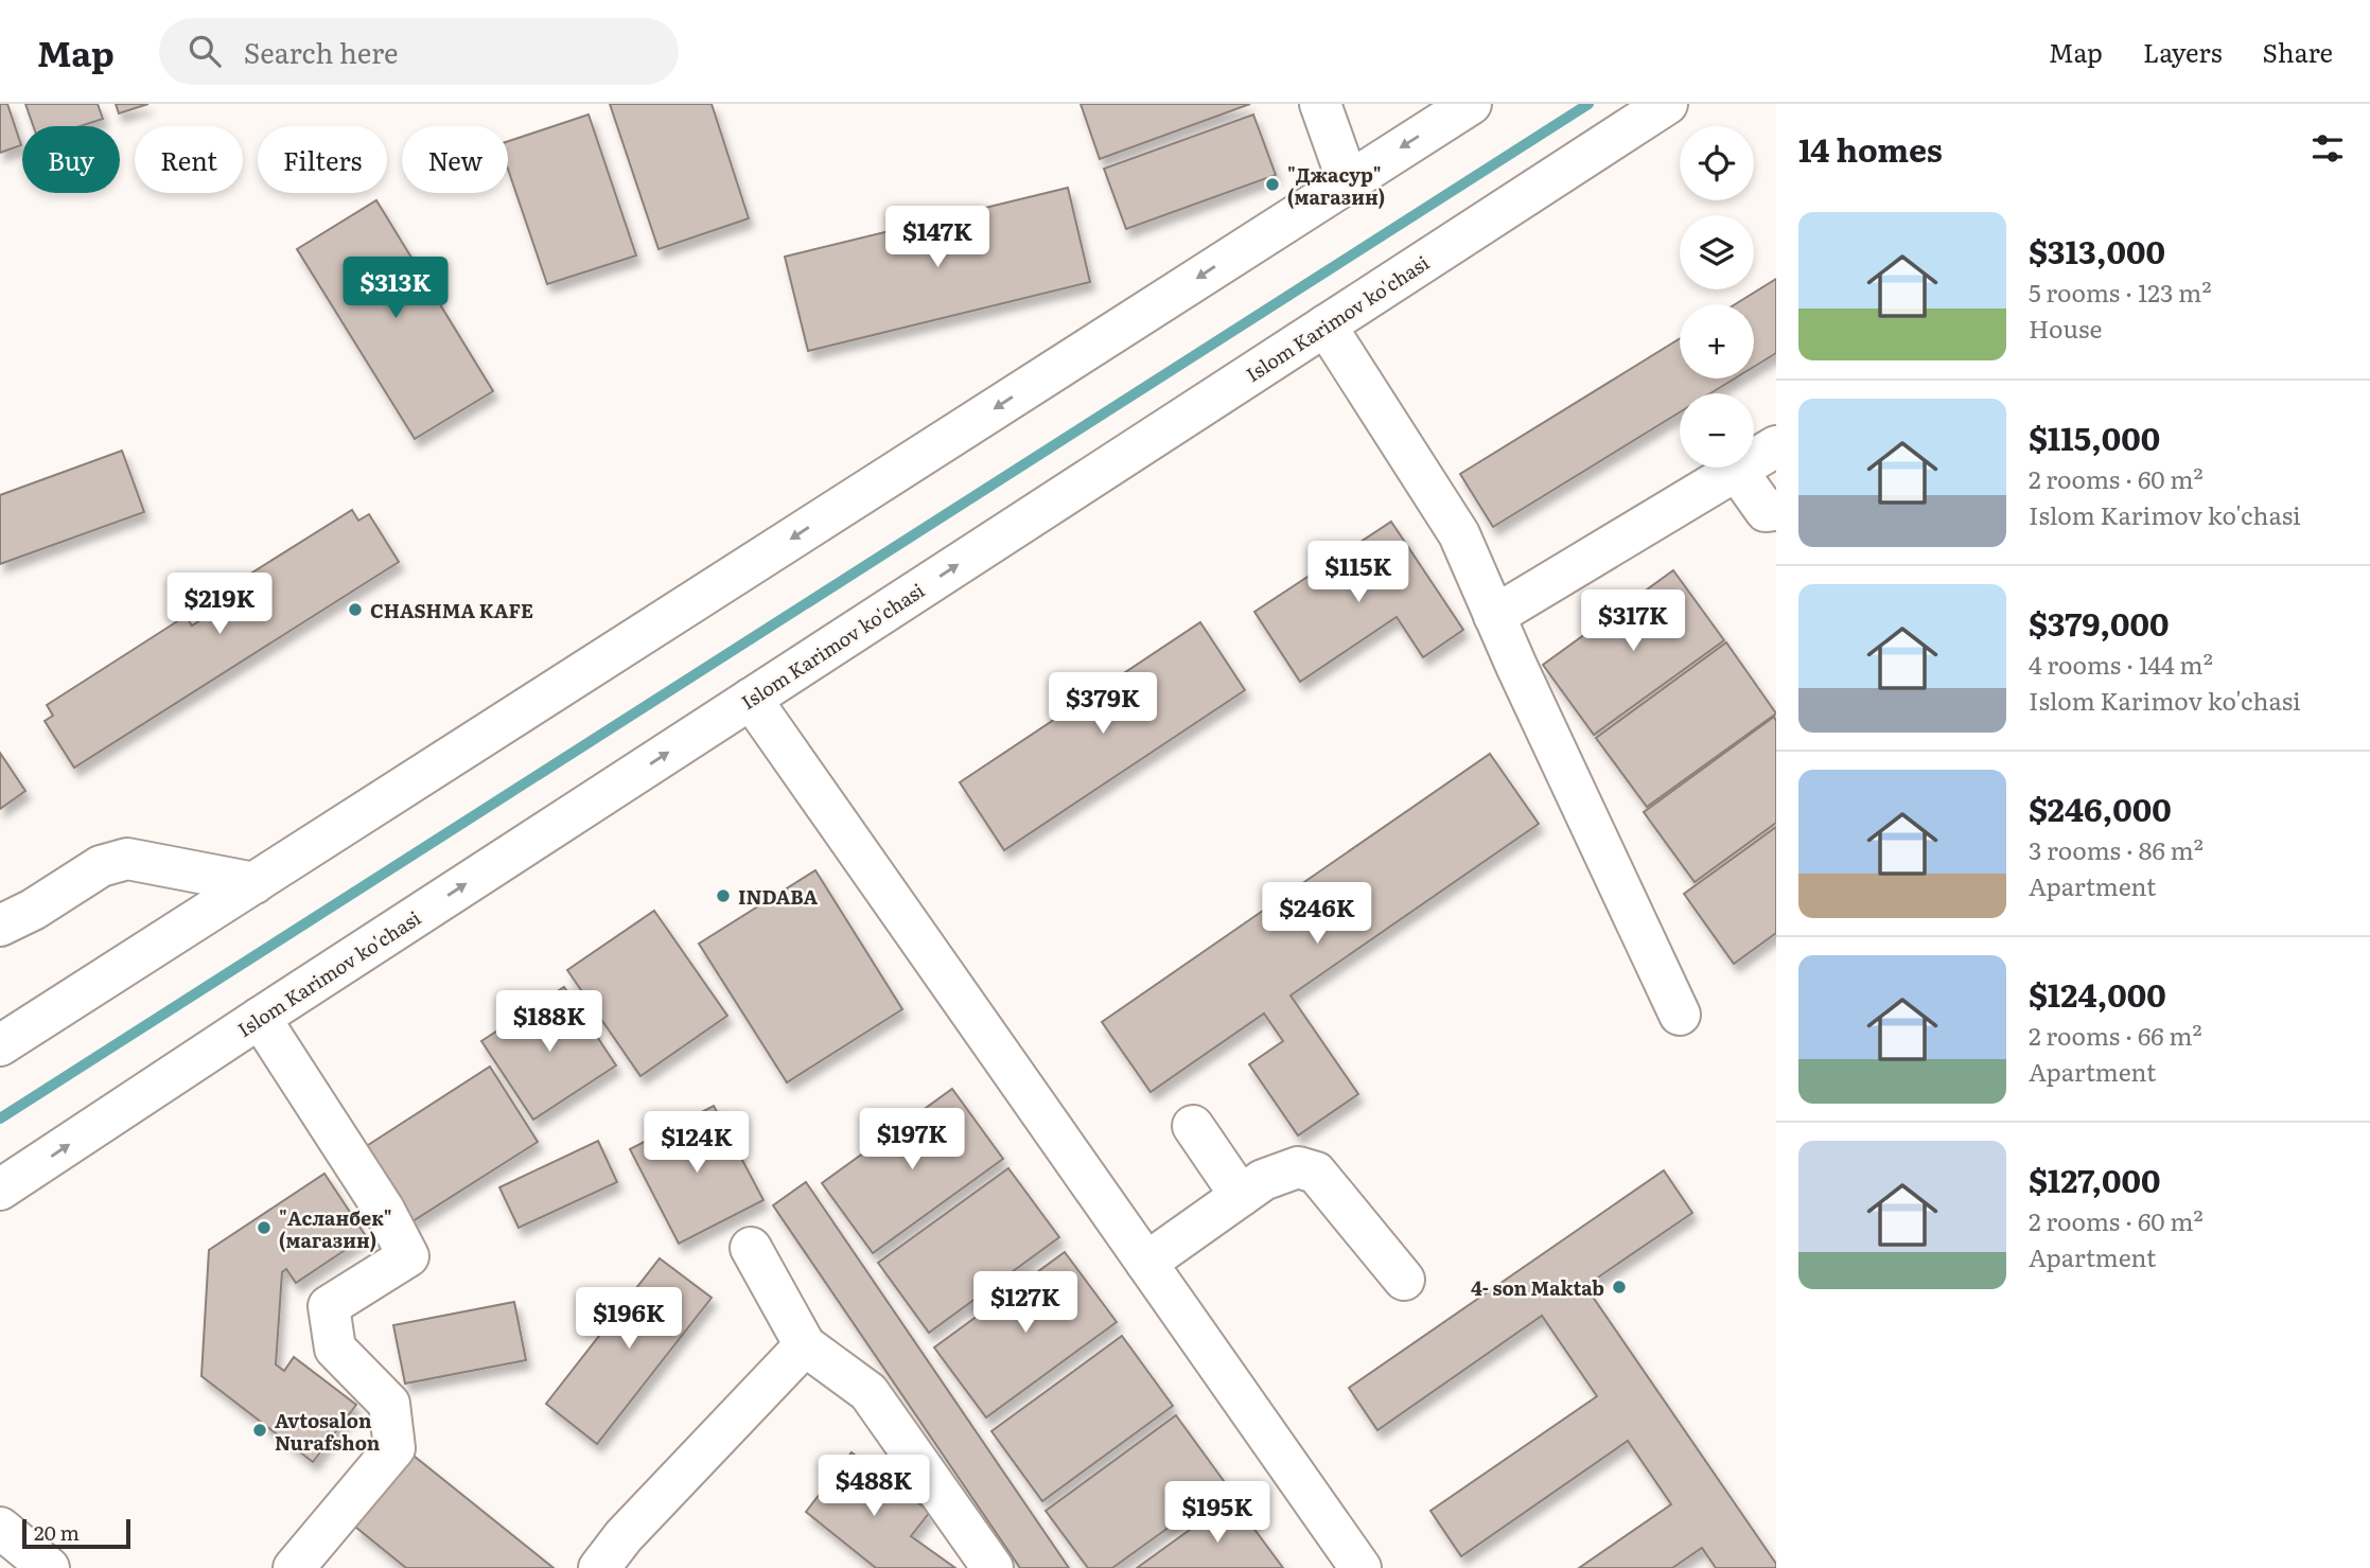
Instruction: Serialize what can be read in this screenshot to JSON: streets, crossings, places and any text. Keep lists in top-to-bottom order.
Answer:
{
  "streets": {
    "main road": ["Islom Karimov ko'chasi"]
  },
  "places": [
    "\"Джасур\" (магазин)",
    "CHASHMA KAFE",
    "INDABA",
    "\"Асланбек\" (магазин)",
    "4- son Maktab",
    "Avtosalon Nurafshon"
  ],
  "scale_bar": "20 m",
  "page": {
    "header": "Map",
    "search": "Search here",
    "nav": ["Map", "Layers", "Share"],
    "heading": "14 homes",
    "map_buttons": ["+", "−"],
    "chip": [
      "Buy",
      "Rent",
      "Filters",
      "New"
    ],
    "list": [
      {
        "name": "$313,000",
        "note": "5 rooms · 123 m² · House"
      },
      {
        "name": "$115,000",
        "note": "2 rooms · 60 m² · Islom Karimov ko'chasi"
      },
      {
        "name": "$379,000",
        "note": "4 rooms · 144 m² · Islom Karimov ko'chasi"
      },
      {
        "name": "$246,000",
        "note": "3 rooms · 86 m² · Apartment"
      },
      {
        "name": "$124,000",
        "note": "2 rooms · 66 m² · Apartment"
      },
      {
        "name": "$127,000",
        "note": "2 rooms · 60 m² · Apartment"
      }
    ],
    "price": [
      "$147K",
      "$313K",
      "$115K",
      "$219K",
      "$317K",
      "$379K",
      "$246K",
      "$188K",
      "$197K",
      "$124K",
      "$127K",
      "$196K",
      "$488K",
      "$195K"
    ],
    "scale": "20 m"
  }
}
